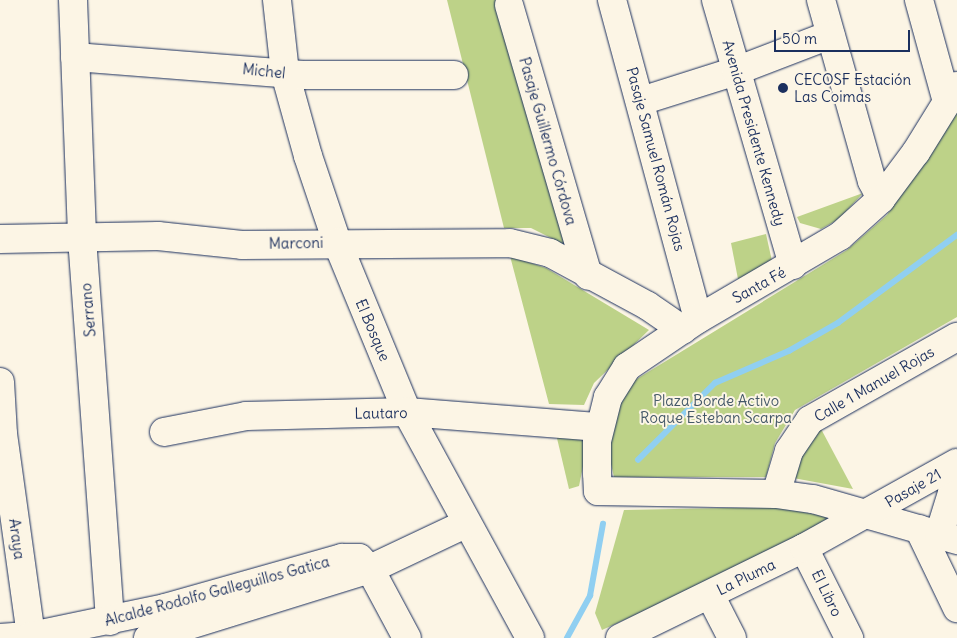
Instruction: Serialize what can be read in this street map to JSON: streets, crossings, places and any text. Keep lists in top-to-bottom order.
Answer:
{
  "streets": {
    "street": [
      "Michel",
      "Avenida Presidente Kennedy",
      "Pasaje Guillermo Córdova",
      "Pasaje Samuel Román Rojas",
      "Marconi",
      "Santa Fé",
      "Serrano",
      "El Bosque",
      "Calle 1 Manuel Rojas",
      "Lautaro",
      "Pasaje 21",
      "Araya",
      "La Pluma",
      "Alcalde Rodolfo Galleguillos Gatica",
      "El Libro"
    ]
  },
  "crossings": [
    ["Michel", "Serrano"],
    ["Michel", "El Bosque"],
    ["Avenida Presidente Kennedy", "Santa Fé"],
    ["Pasaje Guillermo Córdova", "Marconi"],
    ["Pasaje Samuel Román Rojas", "Marconi"],
    ["Pasaje Samuel Román Rojas", "Santa Fé"],
    ["Marconi", "Santa Fé"],
    ["Marconi", "Serrano"],
    ["Marconi", "El Bosque"],
    ["Santa Fé", "Calle 1 Manuel Rojas"],
    ["Santa Fé", "Lautaro"],
    ["Serrano", "Alcalde Rodolfo Galleguillos Gatica"],
    ["El Bosque", "Lautaro"],
    ["El Bosque", "Alcalde Rodolfo Galleguillos Gatica"],
    ["Pasaje 21", "La Pluma"],
    ["Araya", "Alcalde Rodolfo Galleguillos Gatica"],
    ["La Pluma", "El Libro"]
  ],
  "parks": ["Plaza Borde Activo Roque Esteban Scarpa"],
  "places": ["CECOSF Estación Las Coimas"],
  "scale_bar": "50 m"
}
